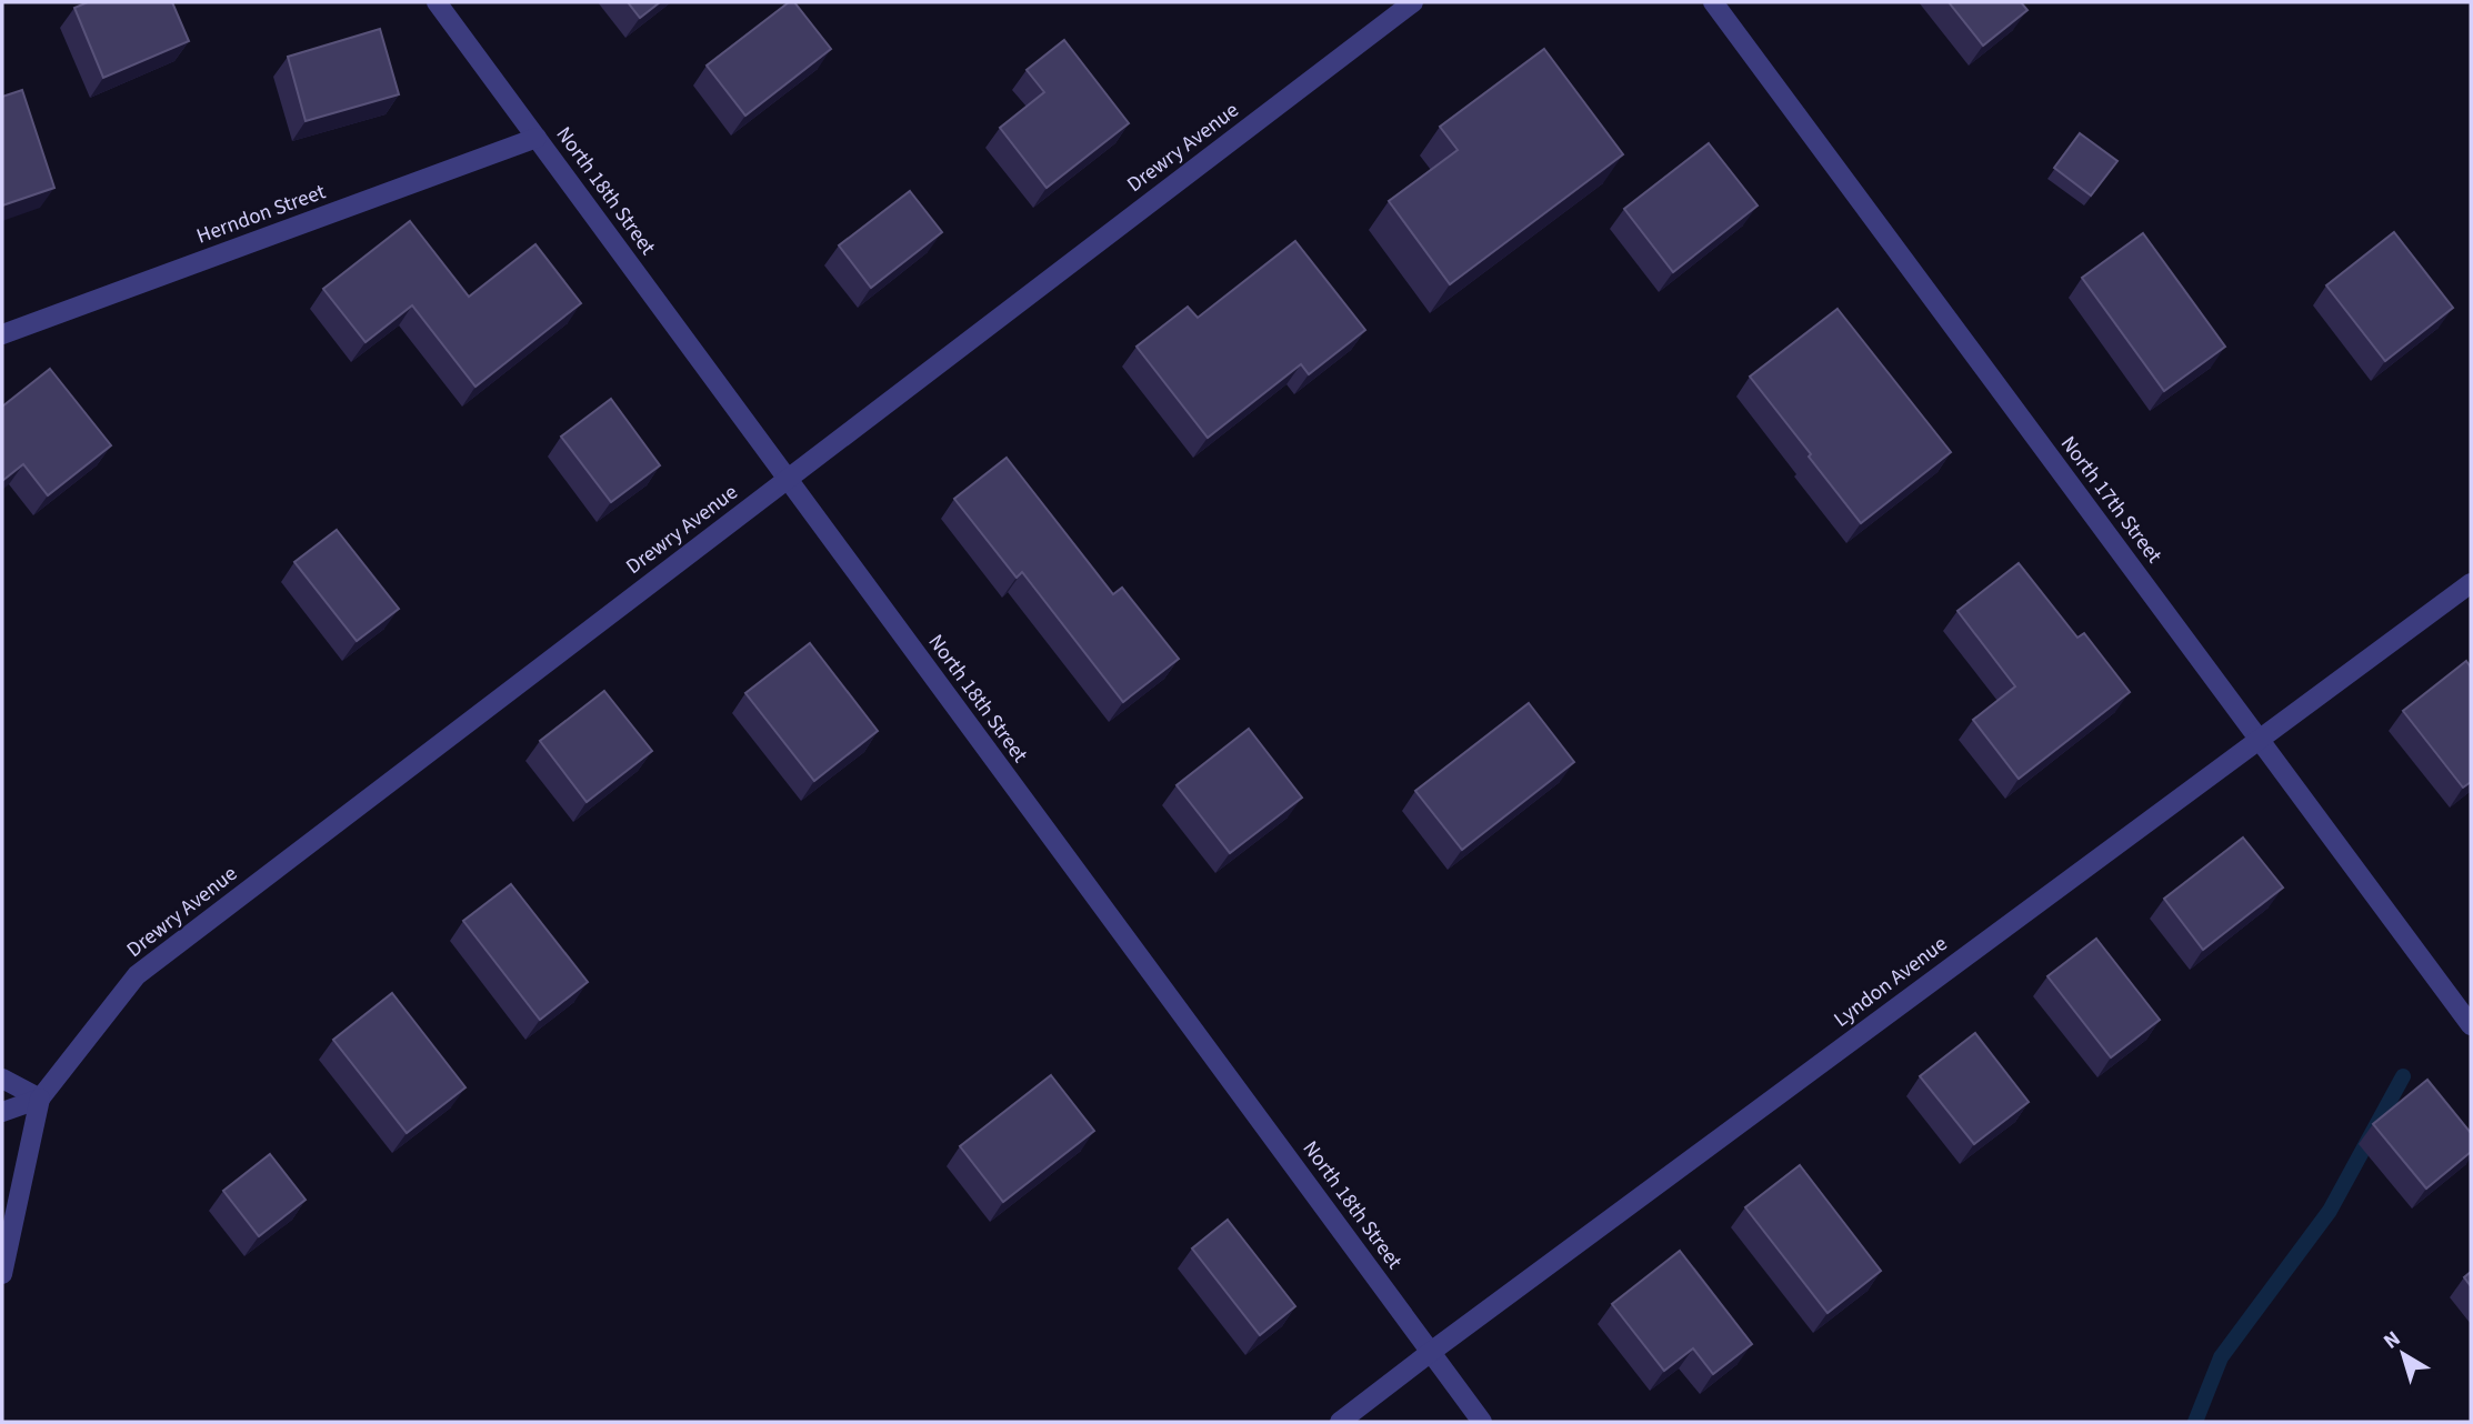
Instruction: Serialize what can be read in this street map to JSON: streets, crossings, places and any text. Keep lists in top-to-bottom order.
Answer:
{
  "streets": {
    "street": [
      "Drewry Avenue",
      "North 18th Street",
      "Herndon Street",
      "North 17th Street",
      "Lyndon Avenue"
    ]
  },
  "crossings": [
    ["Drewry Avenue", "North 18th Street"],
    ["North 18th Street", "Herndon Street"],
    ["North 18th Street", "Lyndon Avenue"],
    ["North 17th Street", "Lyndon Avenue"]
  ],
  "north": "top left"
}
